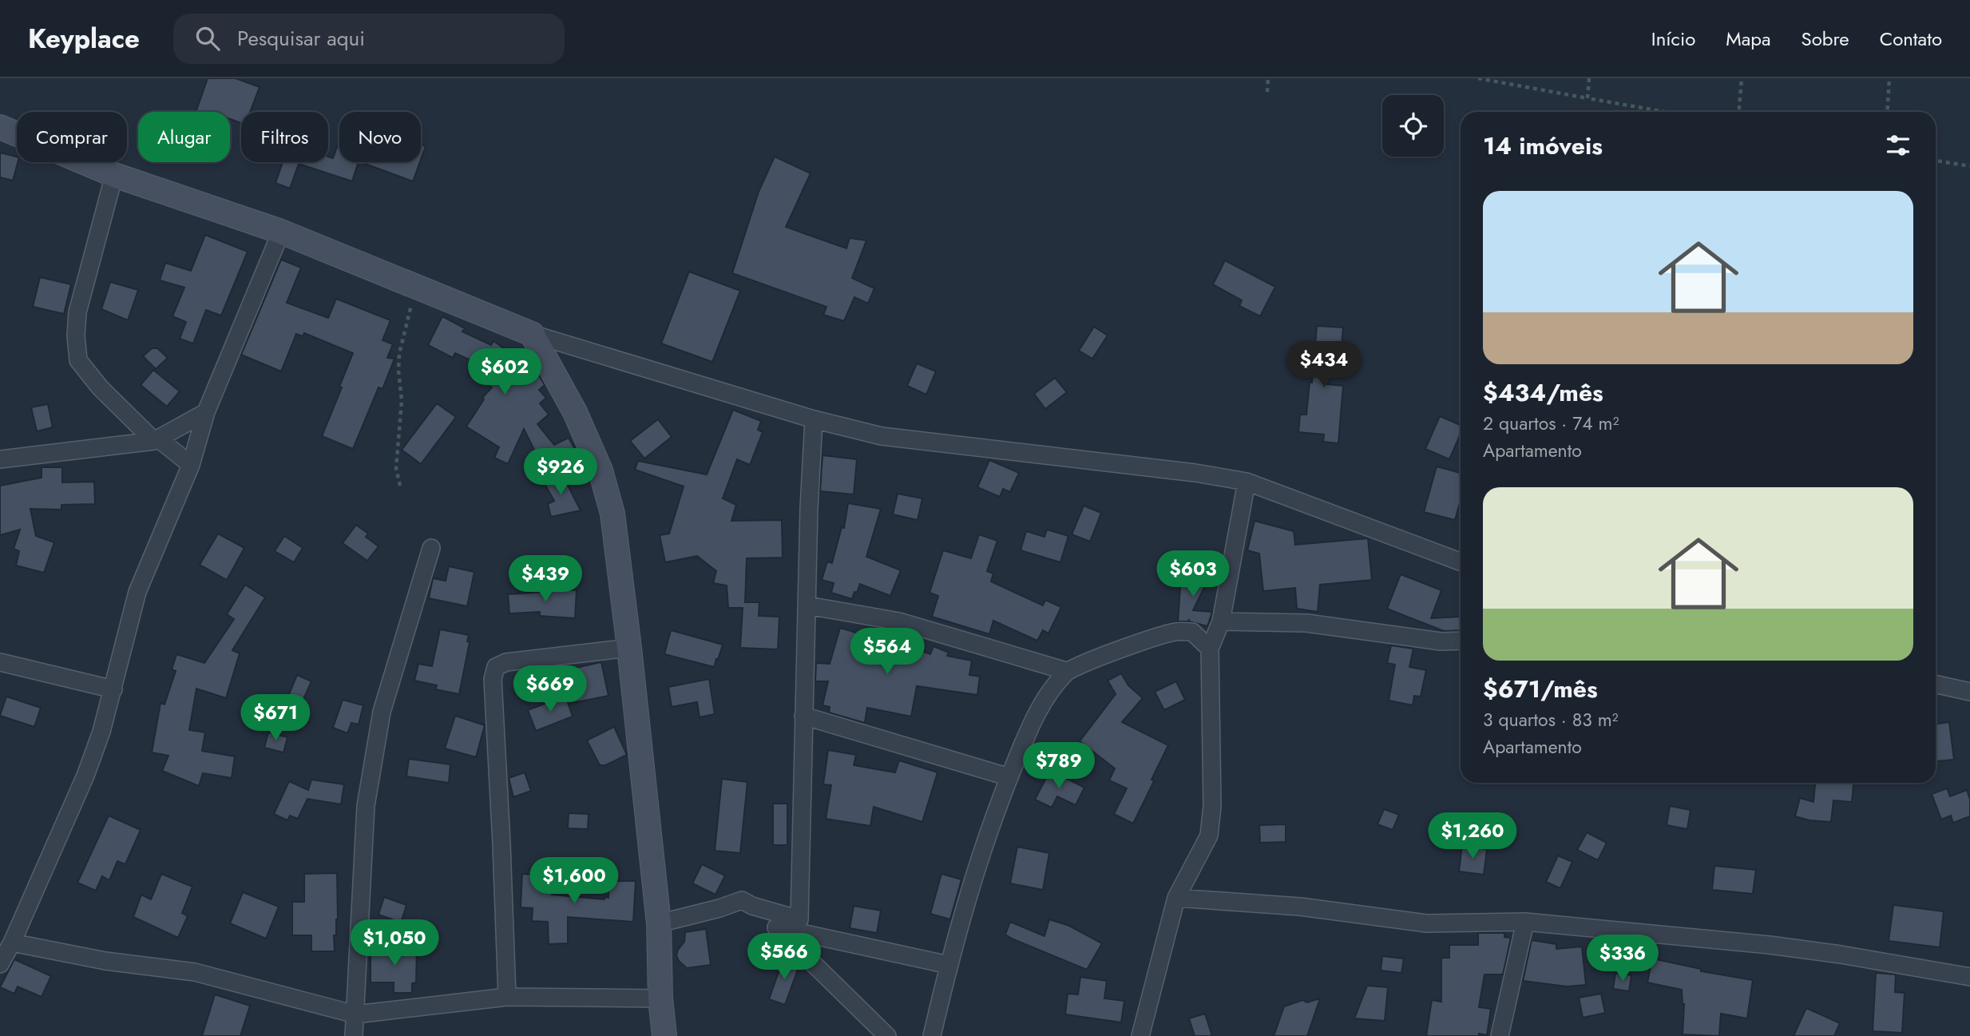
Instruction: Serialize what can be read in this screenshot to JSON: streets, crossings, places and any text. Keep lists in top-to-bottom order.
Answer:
{
  "page": {
    "header": "Keyplace",
    "search": "Pesquisar aqui",
    "nav": [
      "Início",
      "Mapa",
      "Sobre",
      "Contato"
    ],
    "chip": [
      "Comprar",
      "Alugar",
      "Filtros",
      "Novo"
    ],
    "heading": "14 imóveis",
    "list": [
      {
        "name": "$434/mês",
        "note": "2 quartos · 74 m² · Apartamento"
      },
      {
        "name": "$671/mês",
        "note": "3 quartos · 83 m² · Apartamento"
      }
    ],
    "price": [
      "$434",
      "$602",
      "$926",
      "$603",
      "$439",
      "$564",
      "$669",
      "$671",
      "$789",
      "$1,260",
      "$1,600",
      "$1,050",
      "$566",
      "$336"
    ]
  }
}
